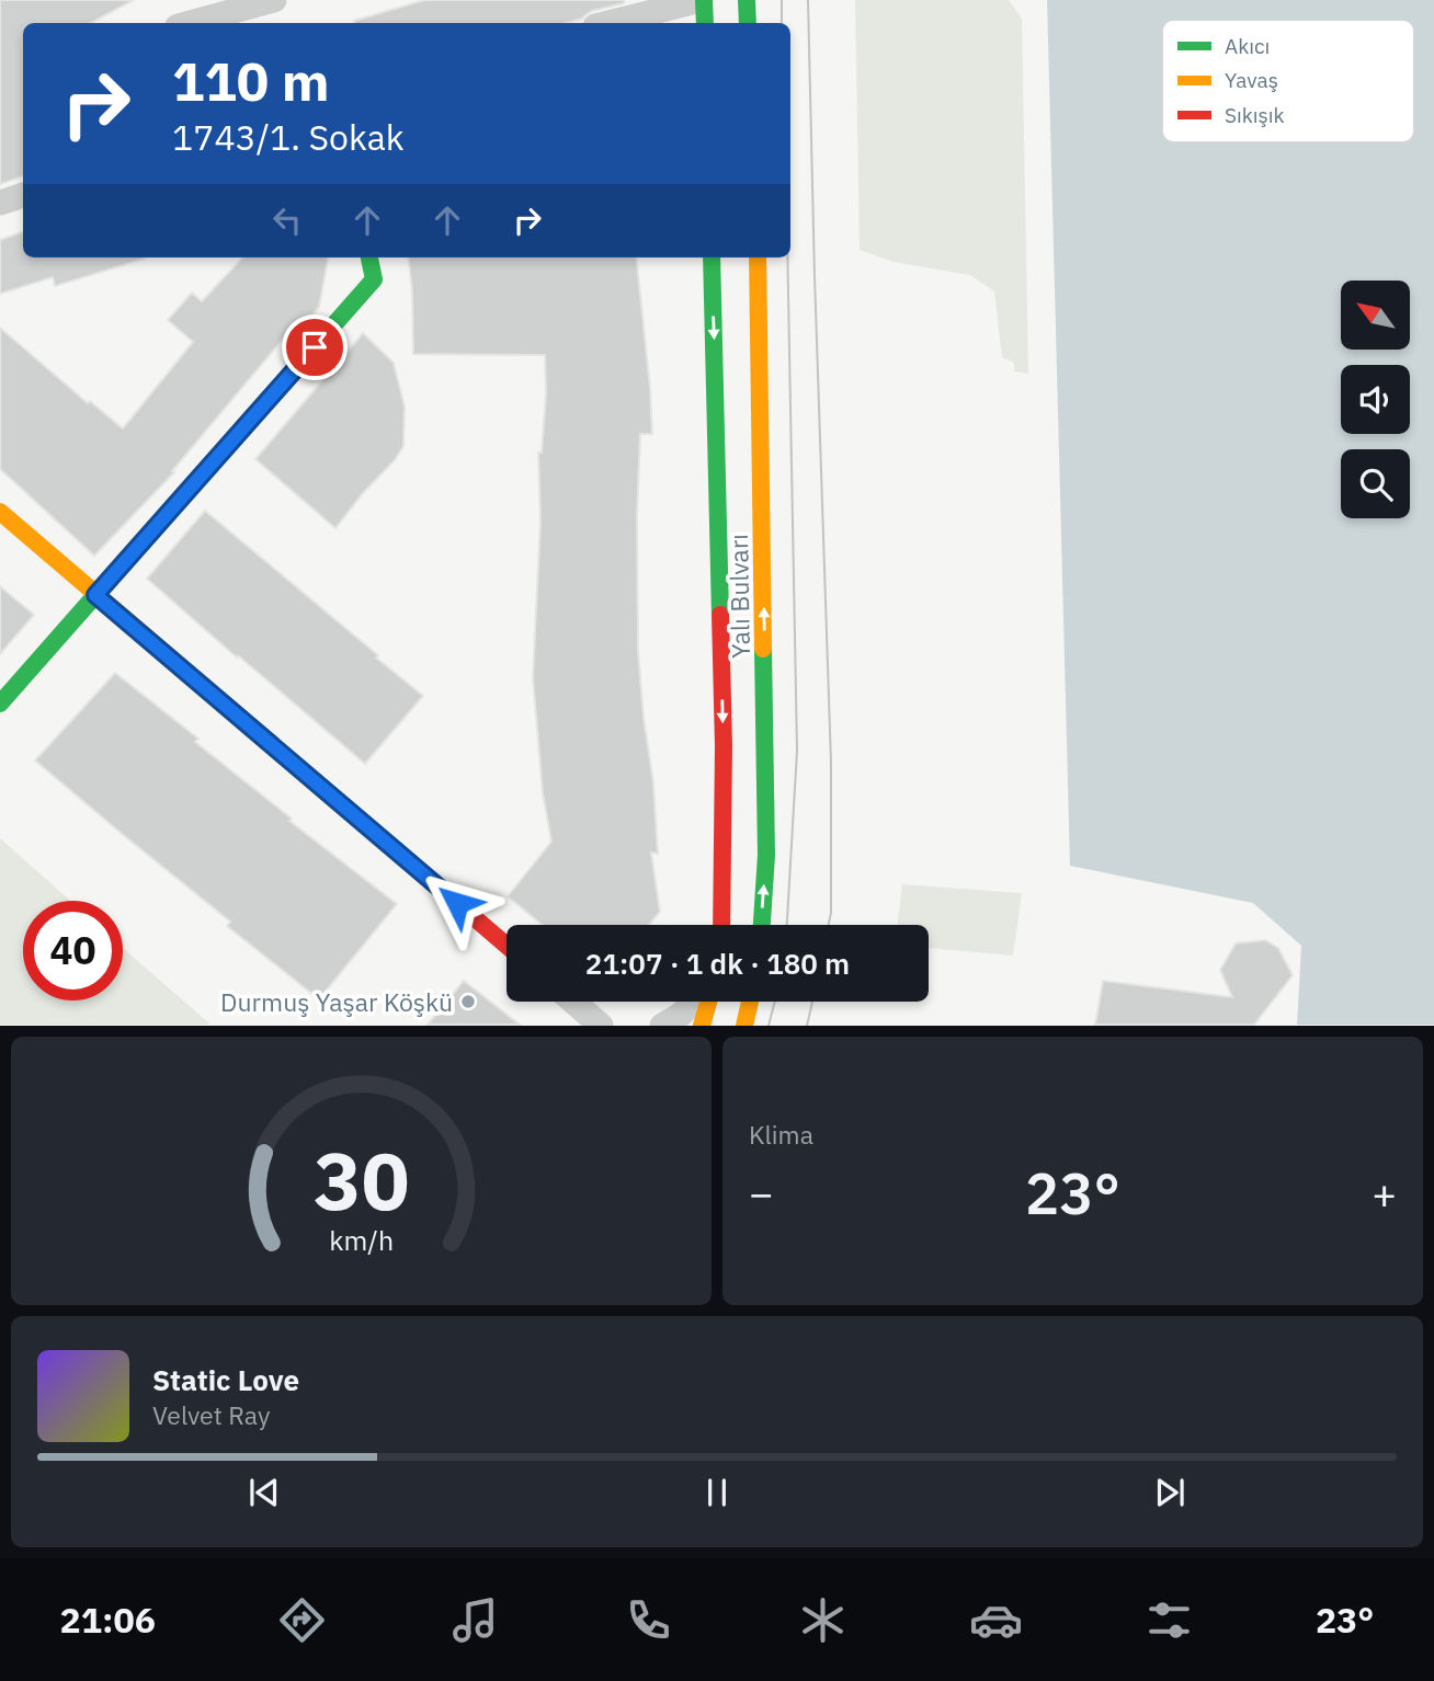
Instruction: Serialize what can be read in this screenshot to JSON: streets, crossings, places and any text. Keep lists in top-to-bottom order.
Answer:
{
  "streets": {
    "main road": ["Yalı Bulvarı"]
  },
  "places": ["Durmuş Yaşar Köşkü"],
  "legend": ["Akıcı", "Yavaş", "Sıkışık"],
  "north": "top left",
  "page": {
    "turn": ["110 m", "1743/1. Sokak"],
    "limit": "40",
    "trip": "21:07 · 1 dk · 180 m",
    "tile": "Klima",
    "heat": ["−", "23°", "+"],
    "song": ["Static Love", "Velvet Ray"],
    "tabs": ["21:06", "23°"],
    "gauge": ["30", "km/h"]
  }
}
